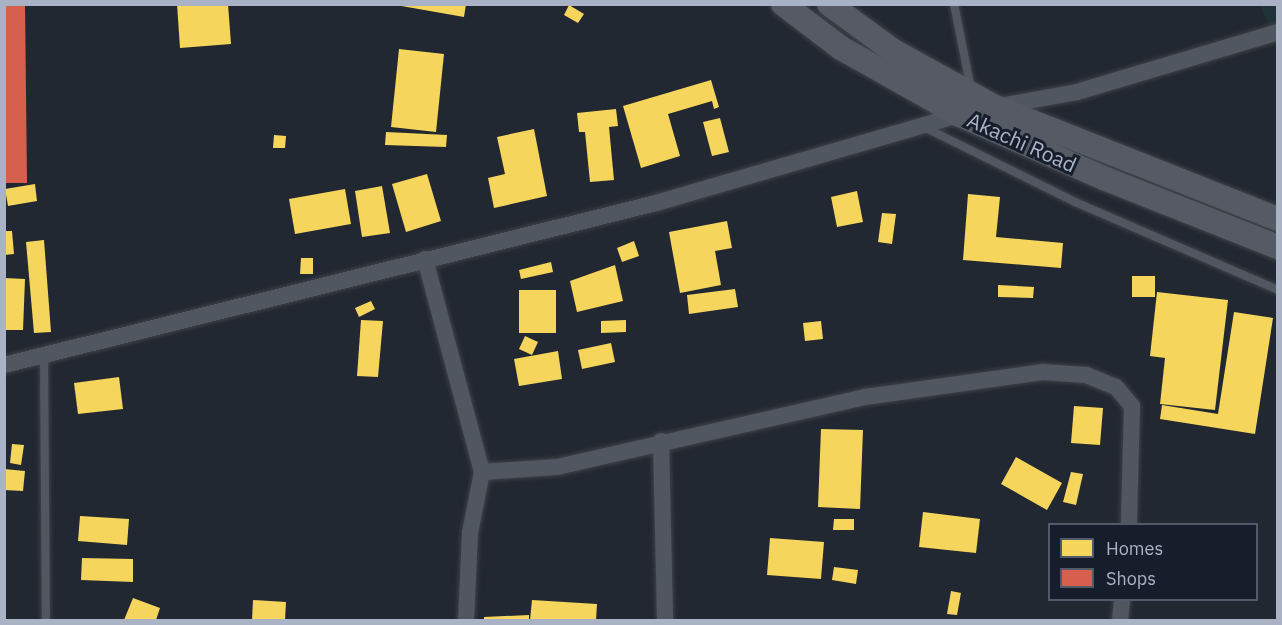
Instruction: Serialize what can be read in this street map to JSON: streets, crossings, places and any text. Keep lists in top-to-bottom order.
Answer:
{
  "streets": {
    "main road": ["Akachi Road"]
  },
  "legend": ["Homes", "Shops"]
}
